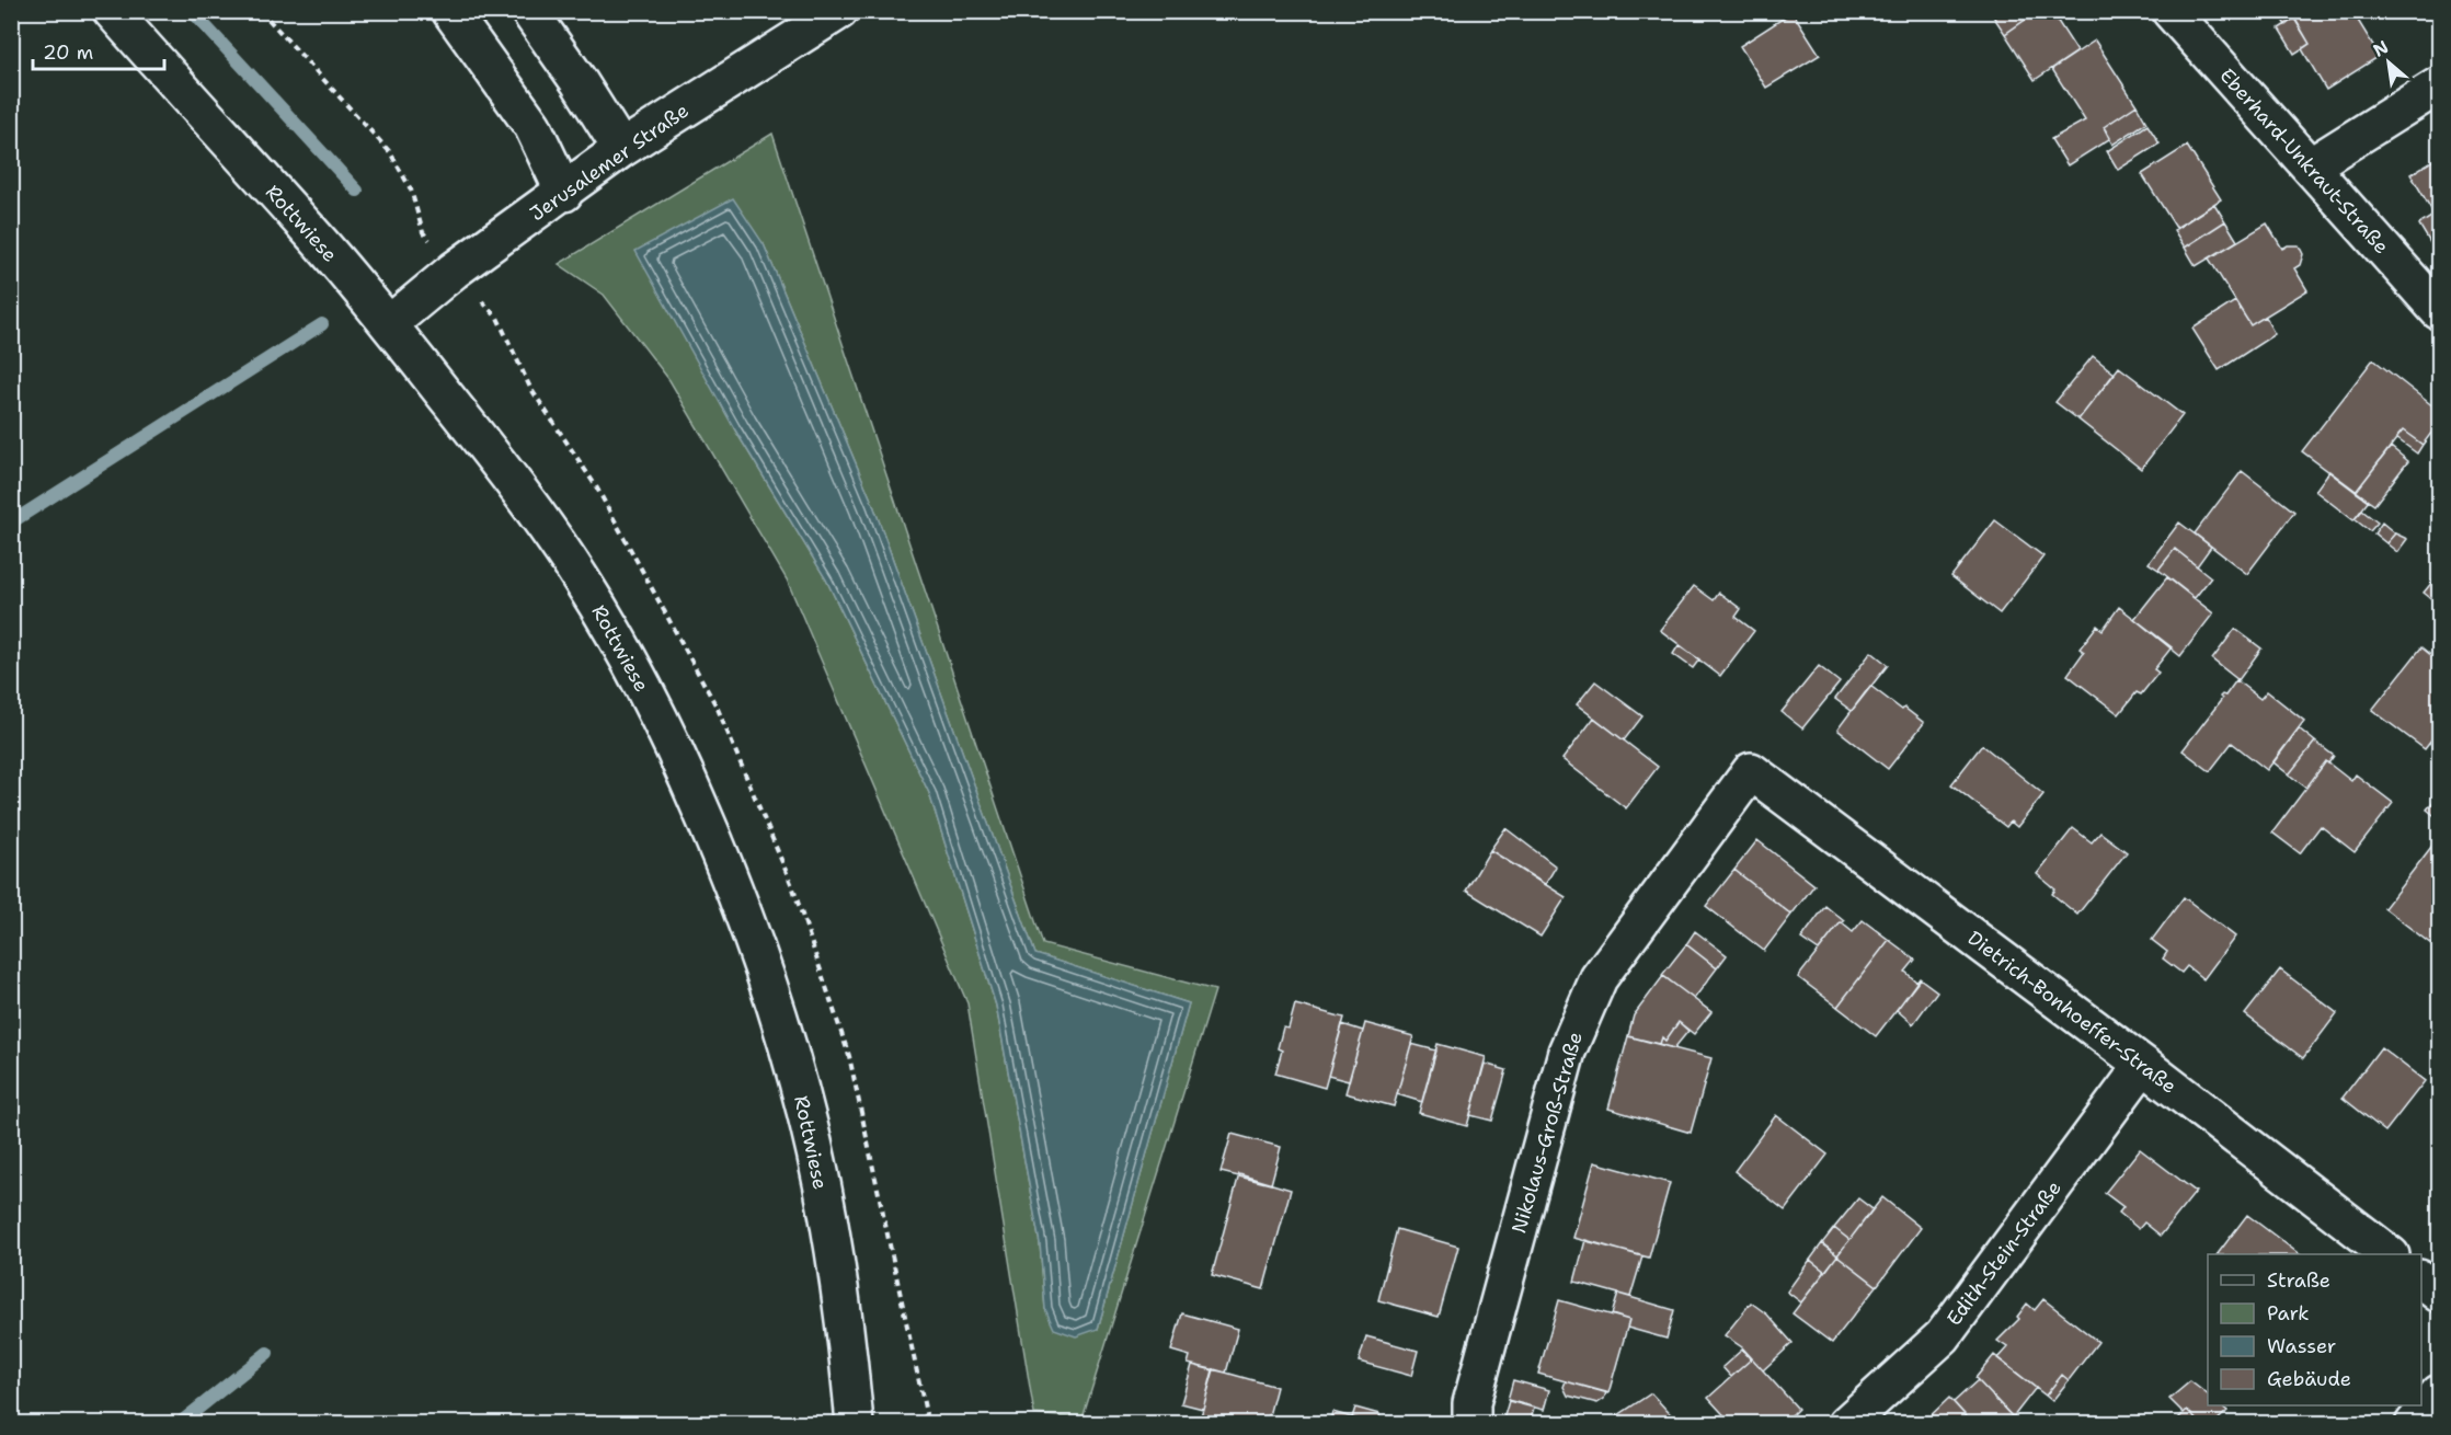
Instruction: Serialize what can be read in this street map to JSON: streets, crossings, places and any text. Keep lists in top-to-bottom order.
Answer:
{
  "streets": {
    "street": [
      "Eberhard-Unkraut-Straße",
      "Jerusalemer Straße",
      "Rottwiese",
      "Dietrich-Bonhoeffer-Straße",
      "Nikolaus-Groß-Straße",
      "Edith-Stein-Straße"
    ]
  },
  "crossings": [
    ["Jerusalemer Straße", "Rottwiese"],
    ["Dietrich-Bonhoeffer-Straße", "Nikolaus-Groß-Straße"],
    ["Dietrich-Bonhoeffer-Straße", "Edith-Stein-Straße"]
  ],
  "legend": [
    "Straße",
    "Park",
    "Wasser",
    "Gebäude"
  ],
  "scale_bar": "20 m",
  "north": "top left"
}
